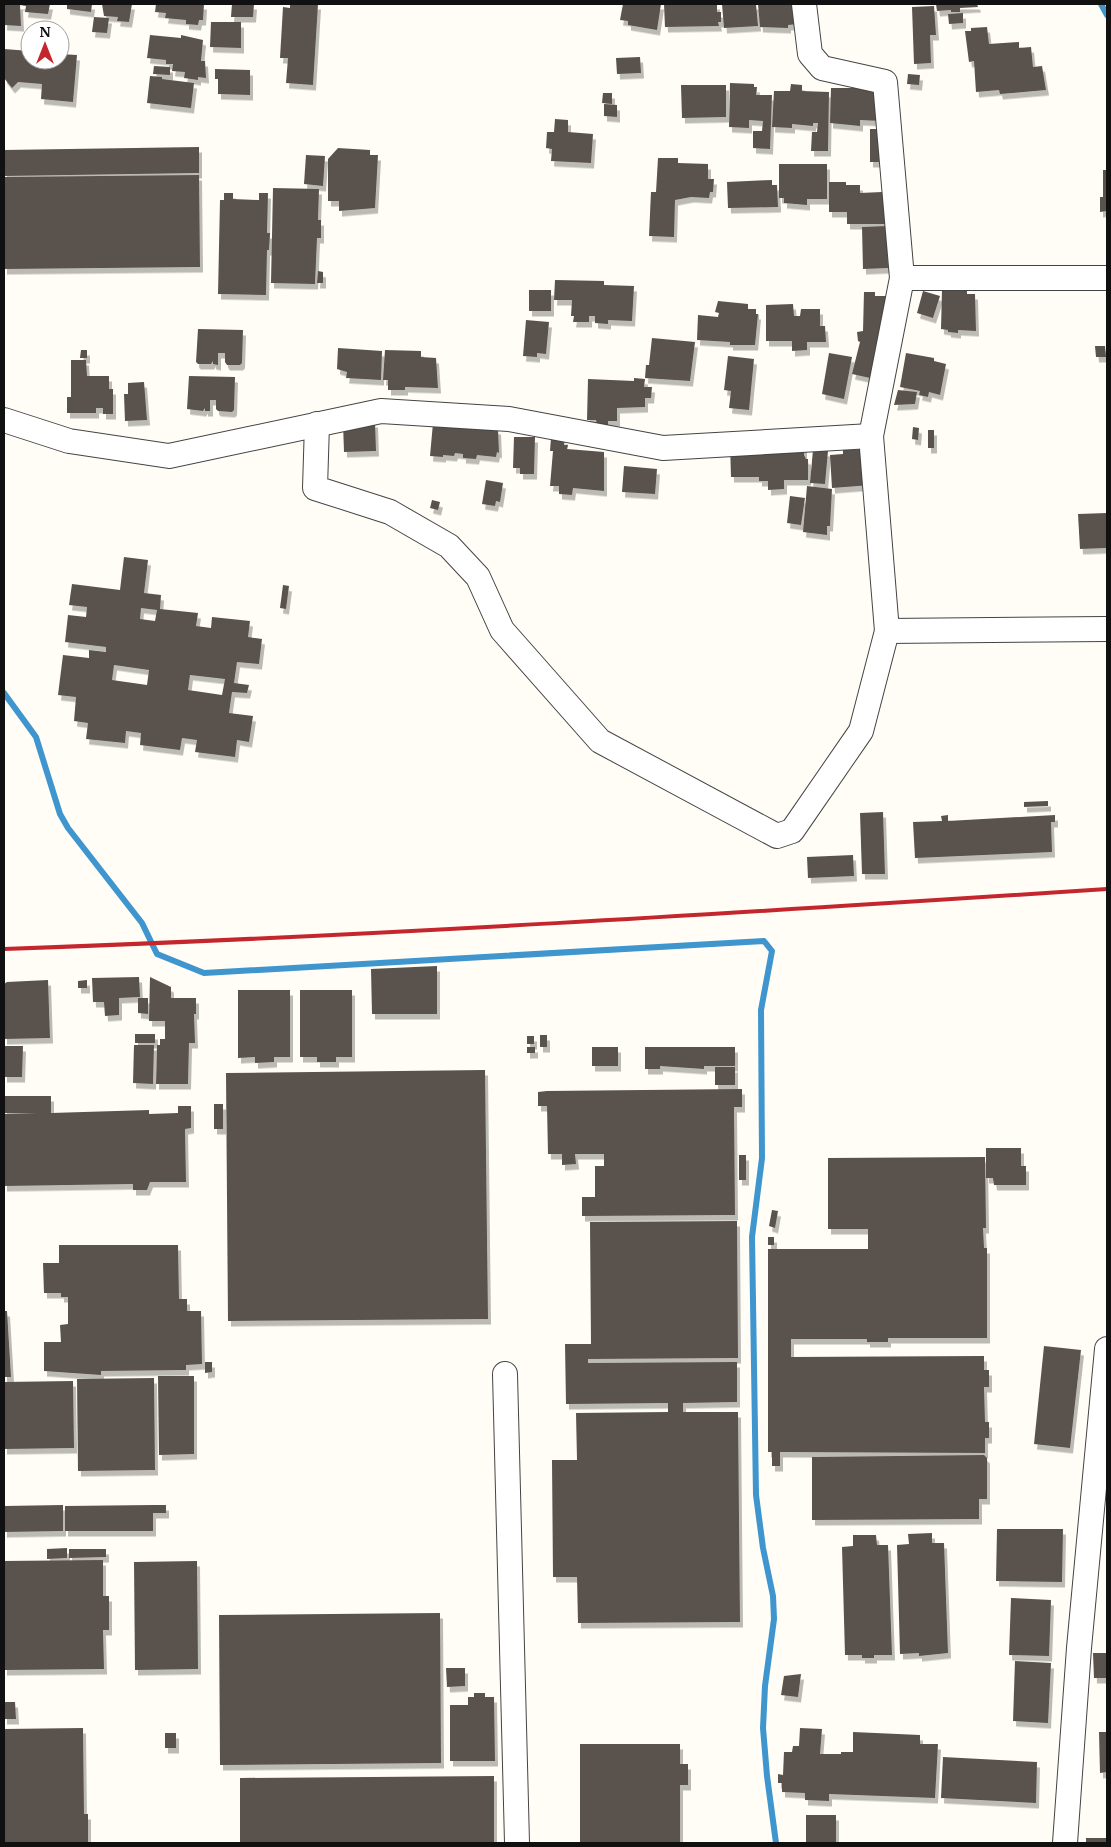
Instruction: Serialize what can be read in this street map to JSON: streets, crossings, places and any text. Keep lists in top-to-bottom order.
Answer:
{
  "north": "top"
}
